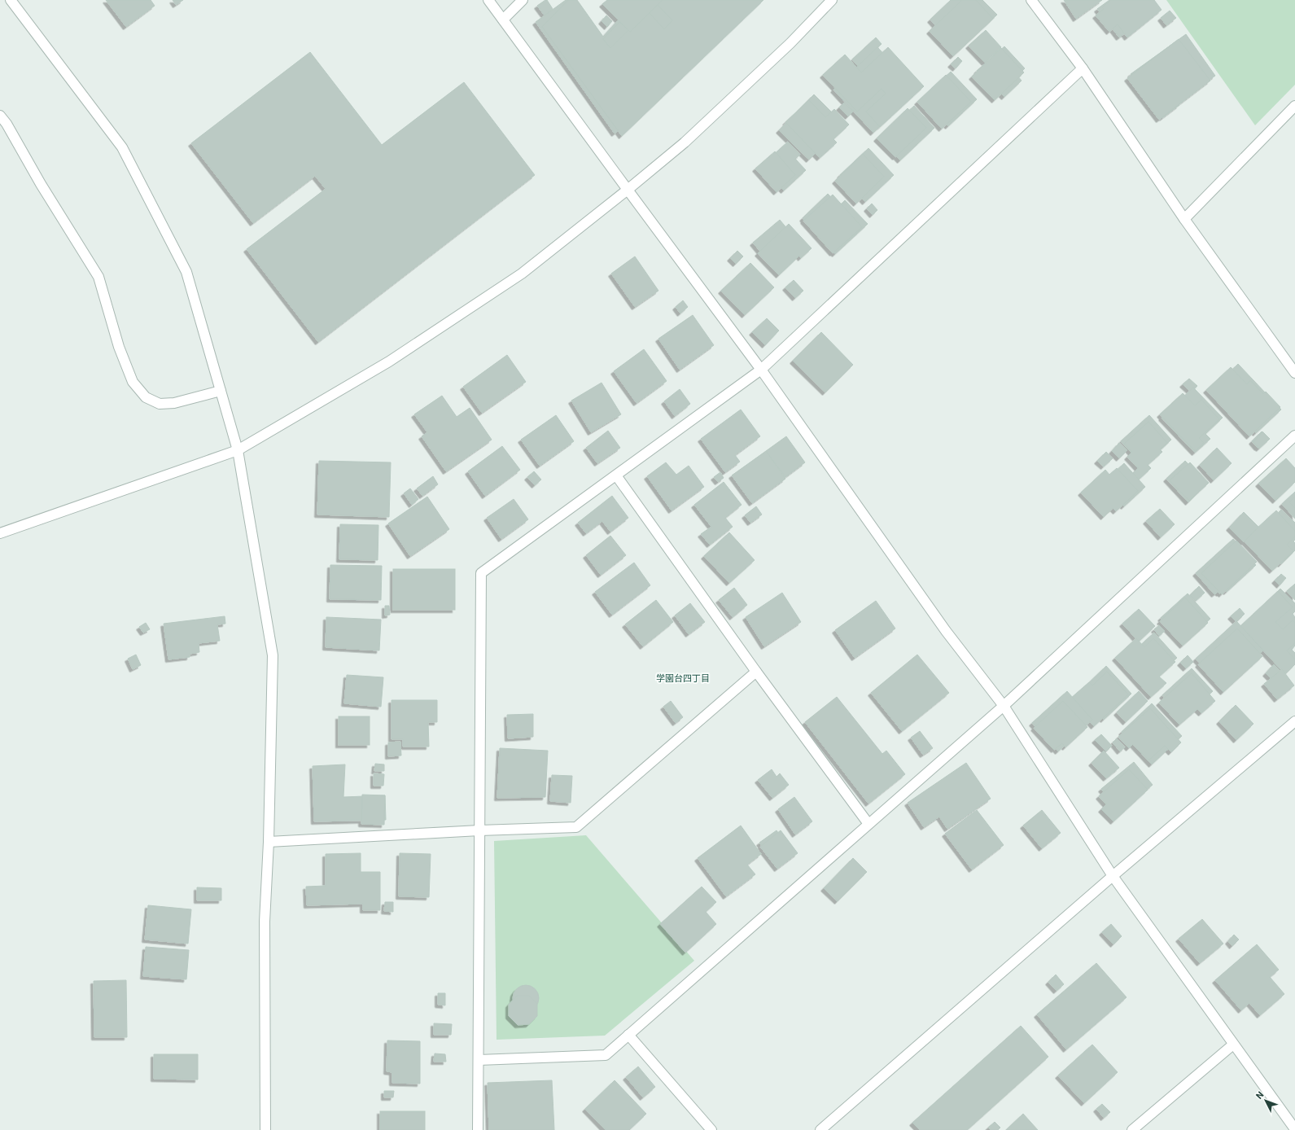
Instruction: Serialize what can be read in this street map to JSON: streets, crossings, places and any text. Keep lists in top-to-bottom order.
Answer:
{
  "districts": ["学園台四丁目"],
  "north": "top left"
}
